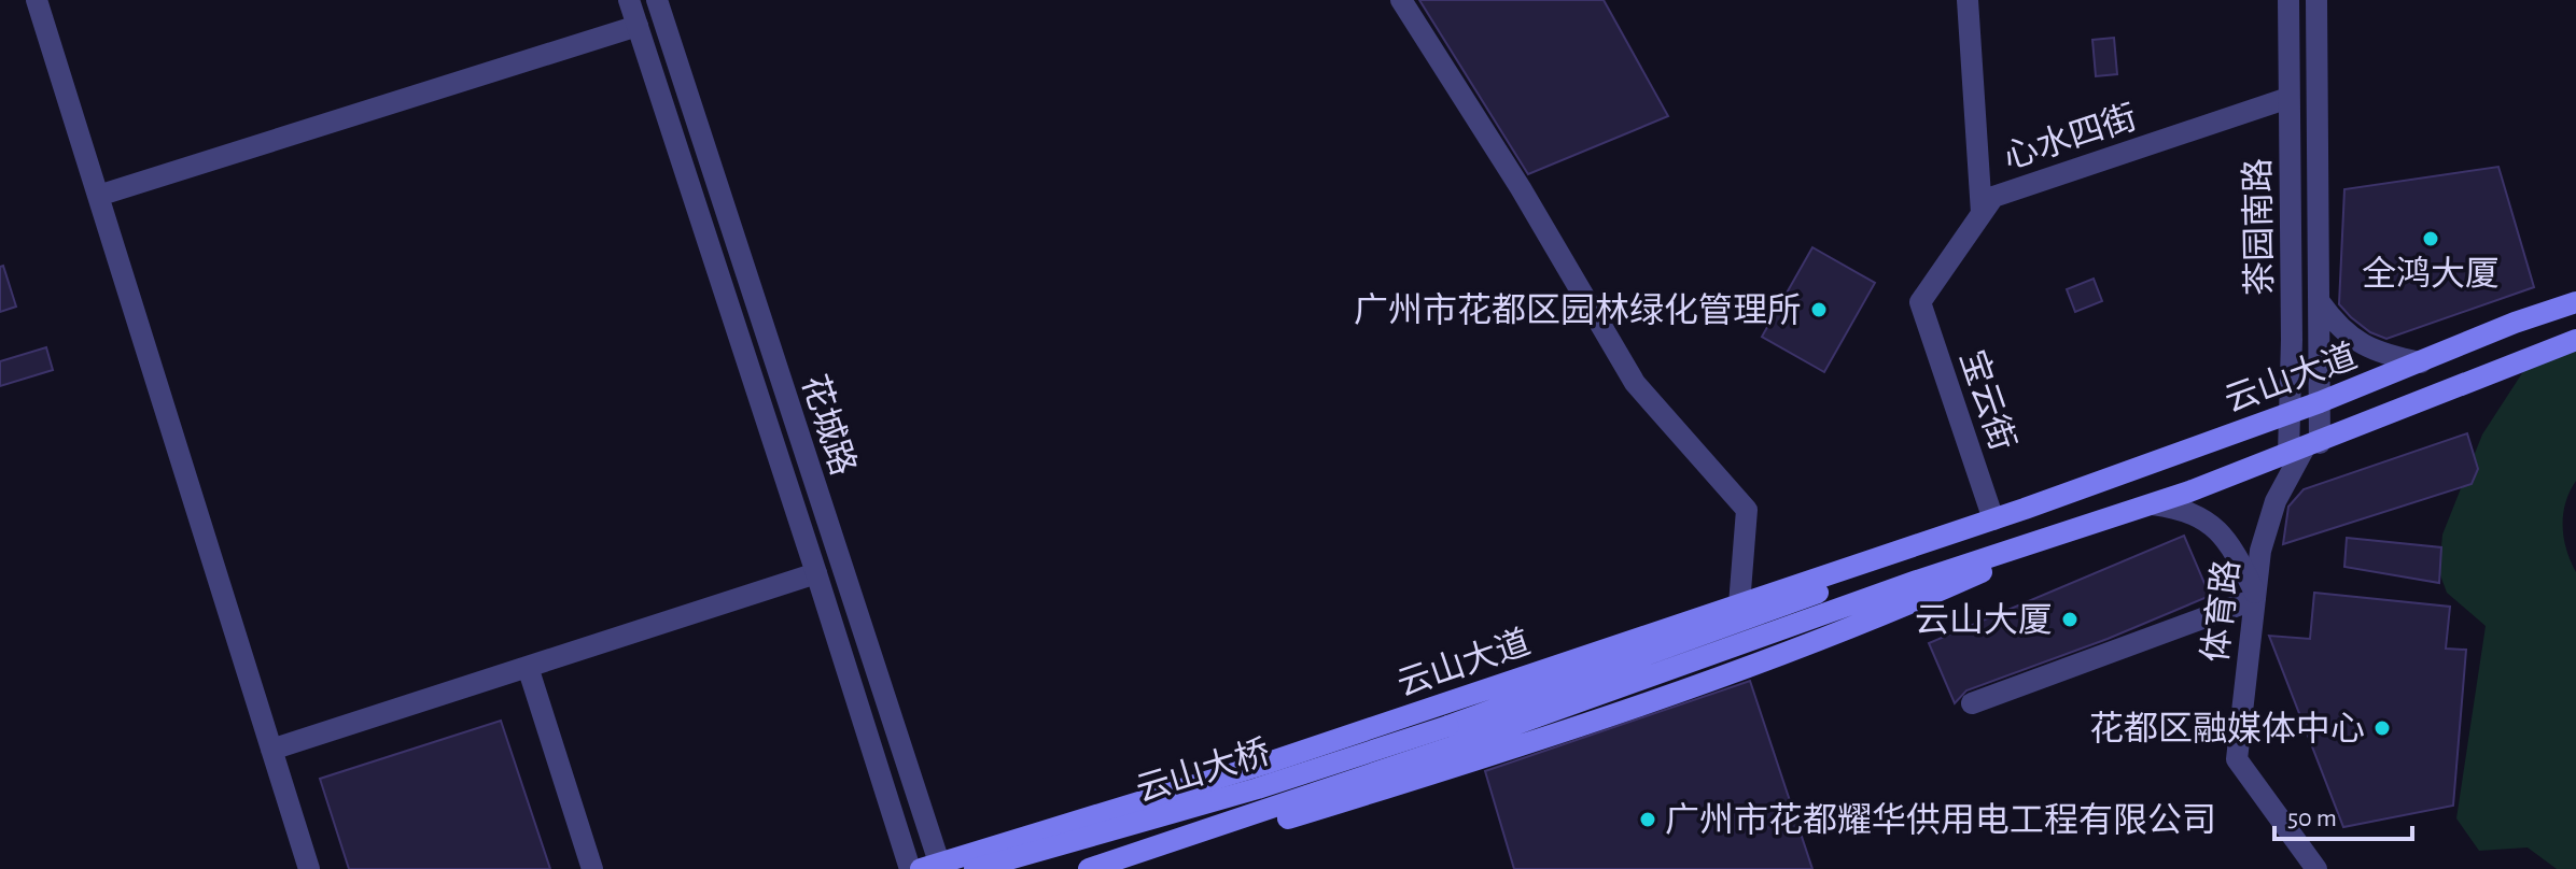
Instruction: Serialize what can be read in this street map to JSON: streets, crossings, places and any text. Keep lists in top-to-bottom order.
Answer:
{
  "streets": {
    "main road": ["云山大道", "云山大桥"],
    "street": [
      "心水四街",
      "茶园南路",
      "宝云街",
      "花城路",
      "体育路"
    ]
  },
  "crossings": [
    ["心水四街", "茶园南路"],
    ["心水四街", "宝云街"],
    ["茶园南路", "云山大道"],
    ["茶园南路", "体育路"],
    ["云山大道", "宝云街"],
    ["云山大道", "花城路"],
    ["云山大道", "体育路"],
    ["云山大道", "云山大桥"]
  ],
  "places": [
    "全鸿大厦",
    "广州市花都区园林绿化管理所",
    "云山大厦",
    "花都区融媒体中心",
    "广州市花都耀华供用电工程有限公司"
  ],
  "scale_bar": "50 m"
}
